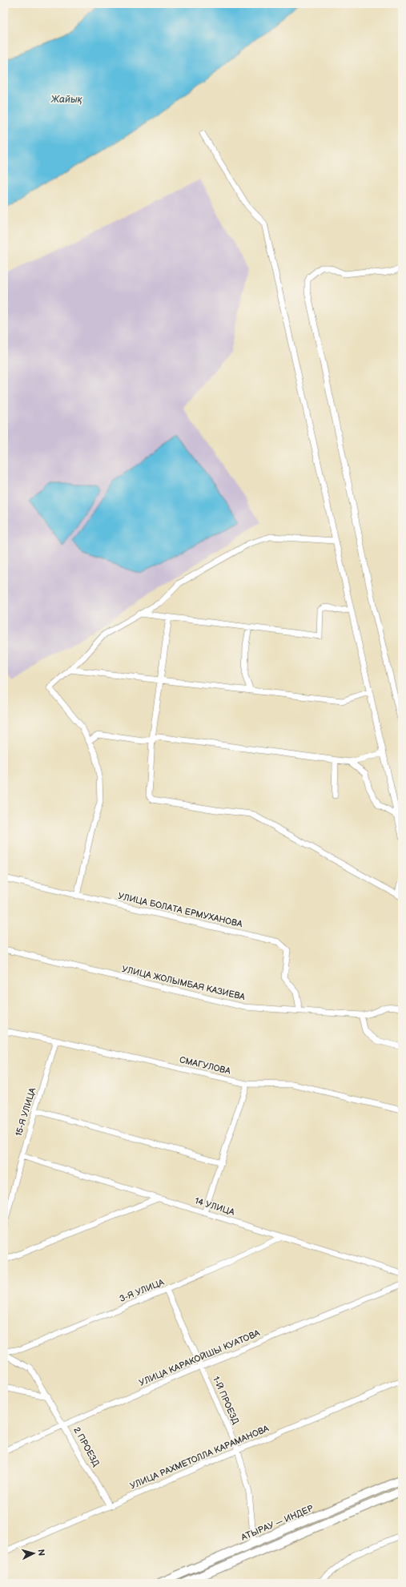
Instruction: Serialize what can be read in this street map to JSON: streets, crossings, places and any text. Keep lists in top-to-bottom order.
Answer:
{
  "streets": {
    "main road": ["АТЫРАУ — ИНДЕР"],
    "street": [
      "УЛИЦА БОЛАТА ЕРМУХАНОВА",
      "УЛИЦА ЖОЛЫМБАЯ КАЗИЕВА",
      "СМАГУЛОВА",
      "15-Я УЛИЦА",
      "14 УЛИЦА",
      "3-Я УЛИЦА",
      "УЛИЦА КАРАКОЙШЫ КУАТОВА",
      "1-Й ПРОЕЗД",
      "2 ПРОЕЗД",
      "УЛИЦА РАХМЕТОЛЛА КАРАМАНОВА"
    ]
  },
  "crossings": [
    ["УЛИЦА БОЛАТА ЕРМУХАНОВА", "УЛИЦА ЖОЛЫМБАЯ КАЗИЕВА"],
    ["СМАГУЛОВА", "15-Я УЛИЦА"],
    ["15-Я УЛИЦА", "14 УЛИЦА"],
    ["14 УЛИЦА", "3-Я УЛИЦА"],
    ["3-Я УЛИЦА", "1-Й ПРОЕЗД"],
    ["3-Я УЛИЦА", "2 ПРОЕЗД"],
    ["УЛИЦА КАРАКОЙШЫ КУАТОВА", "1-Й ПРОЕЗД"],
    ["УЛИЦА КАРАКОЙШЫ КУАТОВА", "2 ПРОЕЗД"],
    ["1-Й ПРОЕЗД", "УЛИЦА РАХМЕТОЛЛА КАРАМАНОВА"],
    ["1-Й ПРОЕЗД", "АТЫРАУ — ИНДЕР"],
    ["2 ПРОЕЗД", "УЛИЦА РАХМЕТОЛЛА КАРАМАНОВА"]
  ],
  "water": ["Жайық"],
  "north": "right"
}
